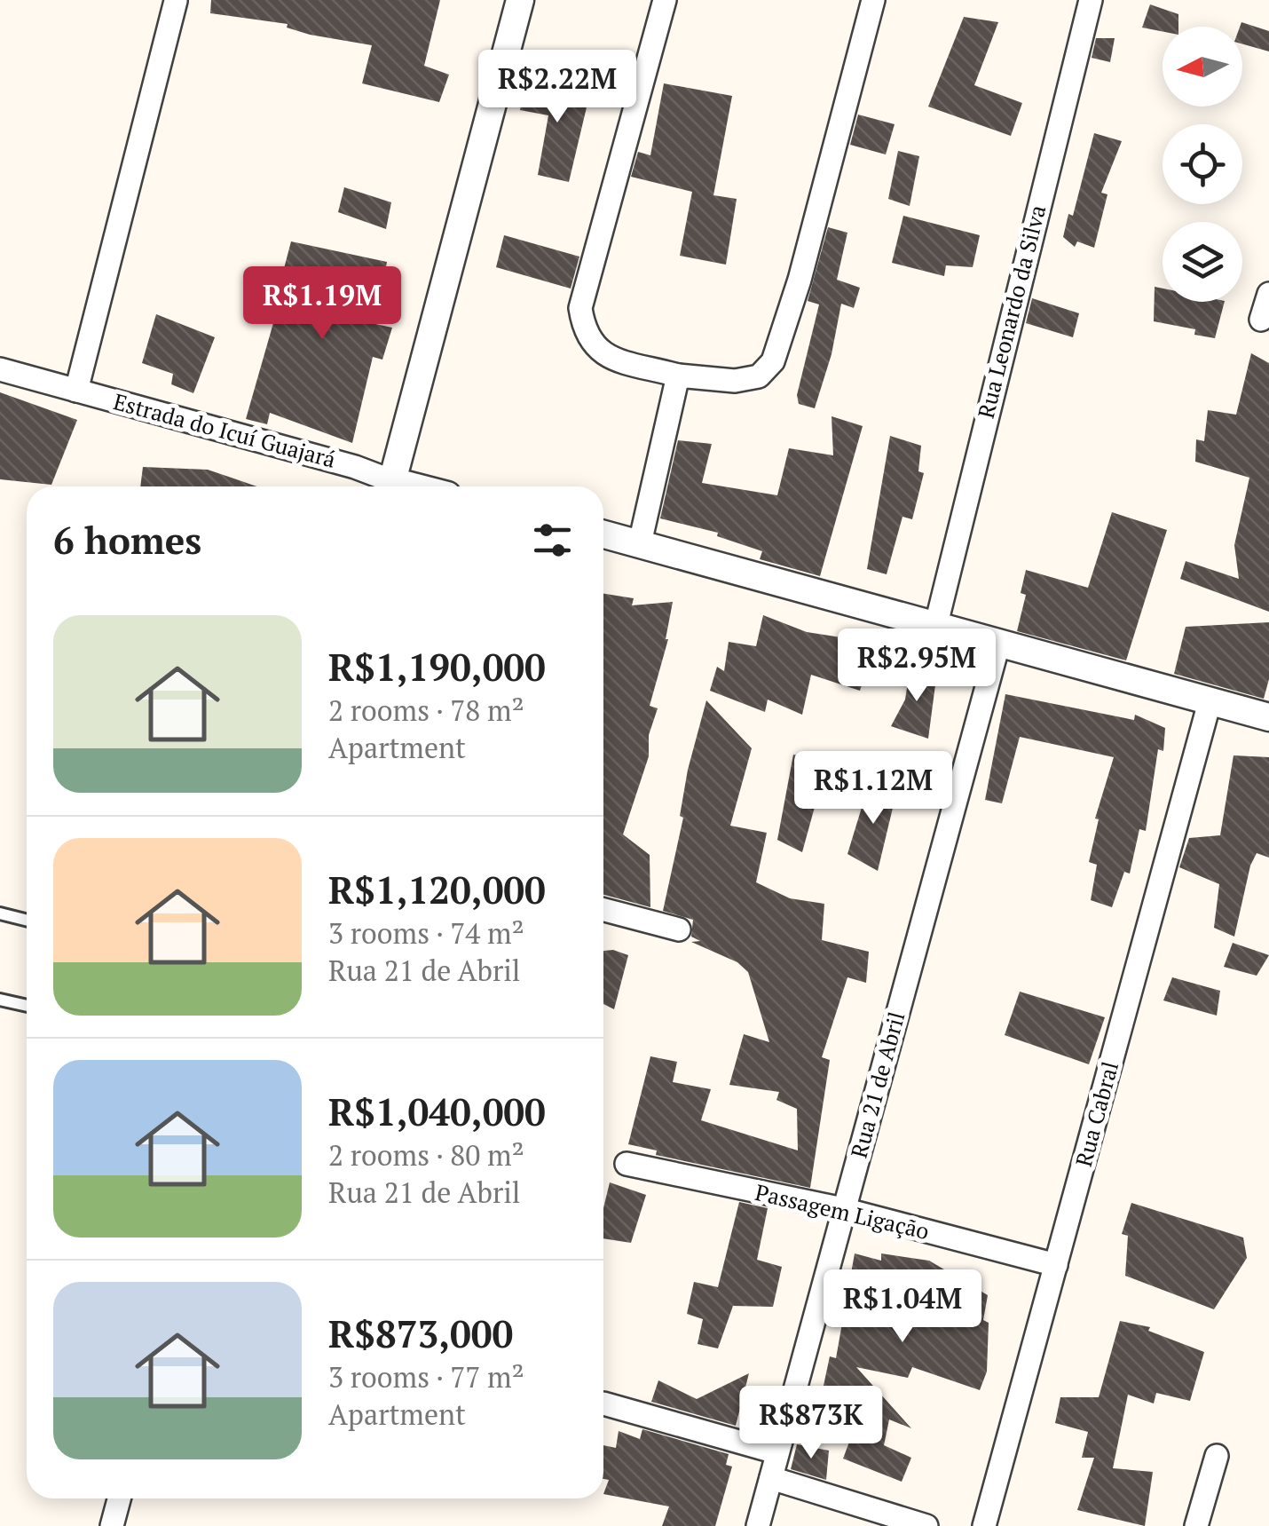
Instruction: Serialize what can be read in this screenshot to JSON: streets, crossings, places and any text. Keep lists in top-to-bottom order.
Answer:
{
  "streets": {
    "street": [
      "Rua Leonardo da Silva",
      "Estrada do Icuí Guajará",
      "Rua 21 de Abril",
      "Rua Cabral",
      "Passagem Ligação"
    ]
  },
  "crossings": [
    ["Rua 21 de Abril", "Passagem Ligação"],
    ["Rua Cabral", "Passagem Ligação"]
  ],
  "north": "left",
  "page": {
    "price": [
      "R$2.22M",
      "R$1.19M",
      "R$2.95M",
      "R$1.12M",
      "R$1.04M",
      "R$873K"
    ],
    "heading": "6 homes",
    "list": [
      {
        "name": "R$1,190,000",
        "note": "2 rooms · 78 m² · Apartment"
      },
      {
        "name": "R$1,120,000",
        "note": "3 rooms · 74 m² · Rua 21 de Abril"
      },
      {
        "name": "R$1,040,000",
        "note": "2 rooms · 80 m² · Rua 21 de Abril"
      },
      {
        "name": "R$873,000",
        "note": "3 rooms · 77 m² · Apartment"
      }
    ]
  }
}
